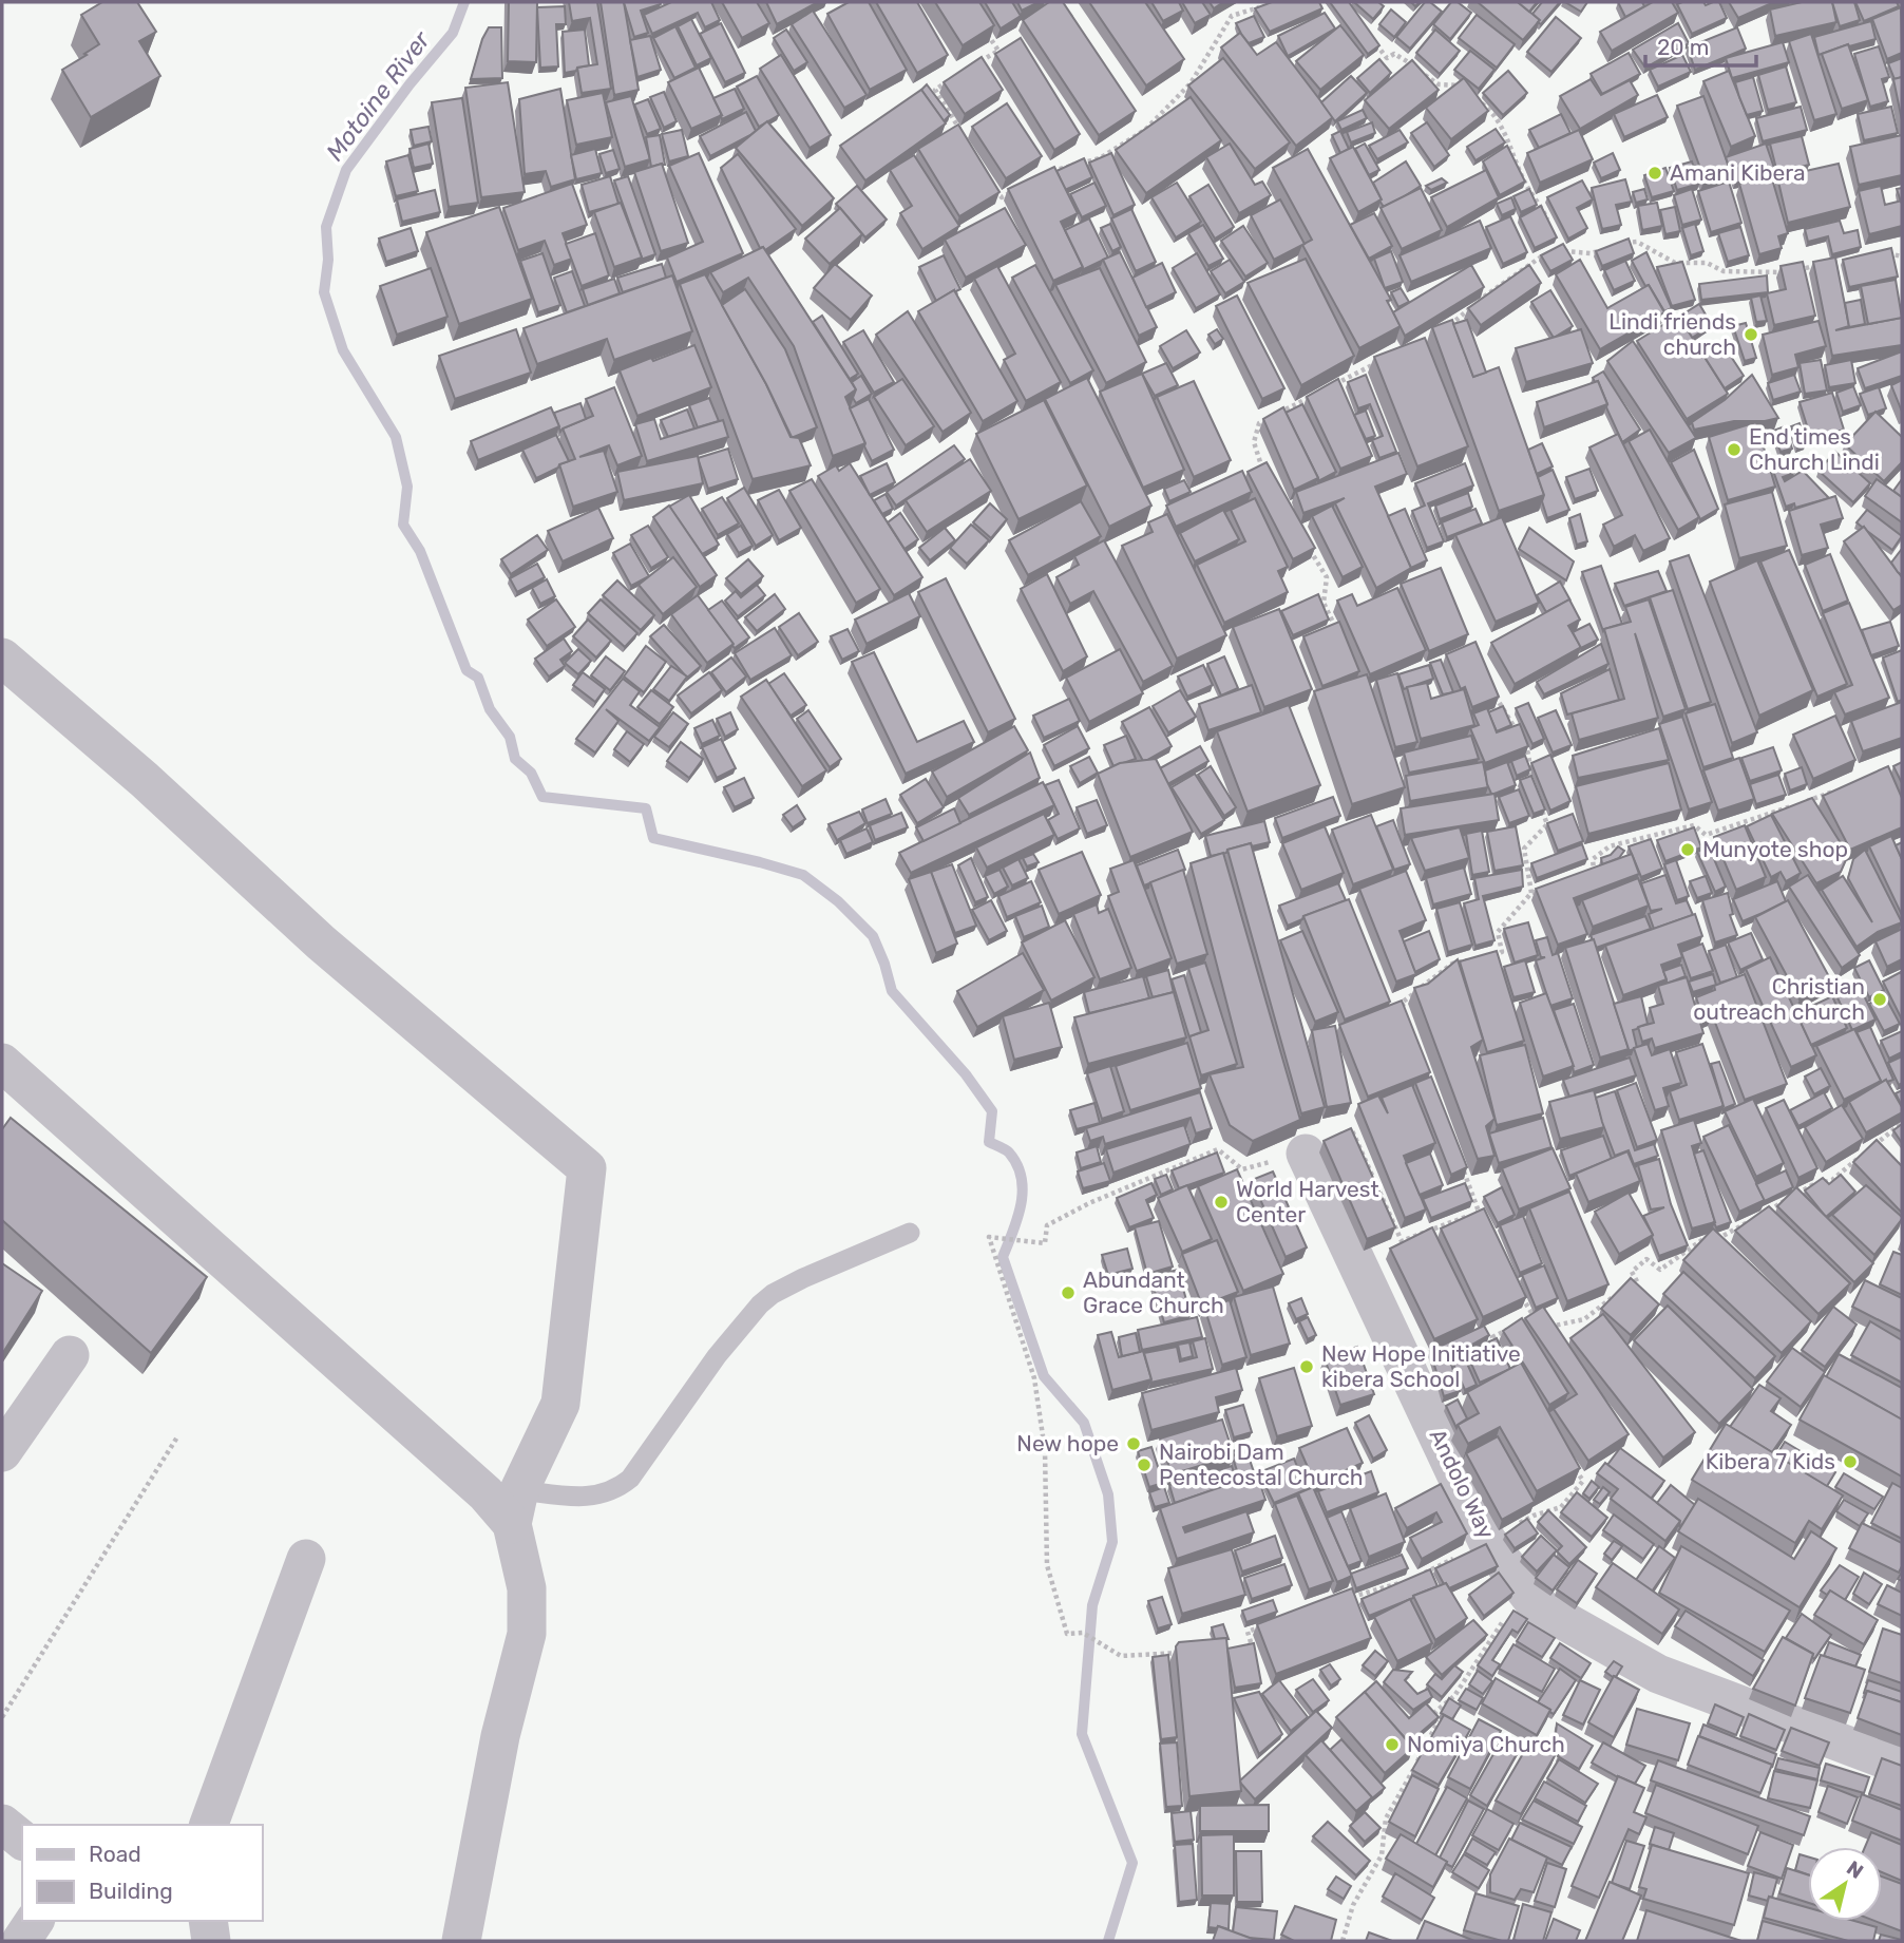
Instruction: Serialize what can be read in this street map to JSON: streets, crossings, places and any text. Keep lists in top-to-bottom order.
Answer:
{
  "streets": {
    "street": ["Andolo Way"]
  },
  "water": ["Motoine River"],
  "places": [
    "Amani Kibera",
    "Lindi friends church",
    "End times Church Lindi",
    "Munyote shop",
    "Christian outreach church",
    "World Harvest Center",
    "Abundant Grace Church",
    "New Hope Initiative kibera School",
    "New hope",
    "Kibera 7 Kids",
    "Nairobi Dam Pentecostal Church",
    "Nomiya Church"
  ],
  "legend": ["Road", "Building"],
  "scale_bar": "20 m",
  "north": "top right"
}
